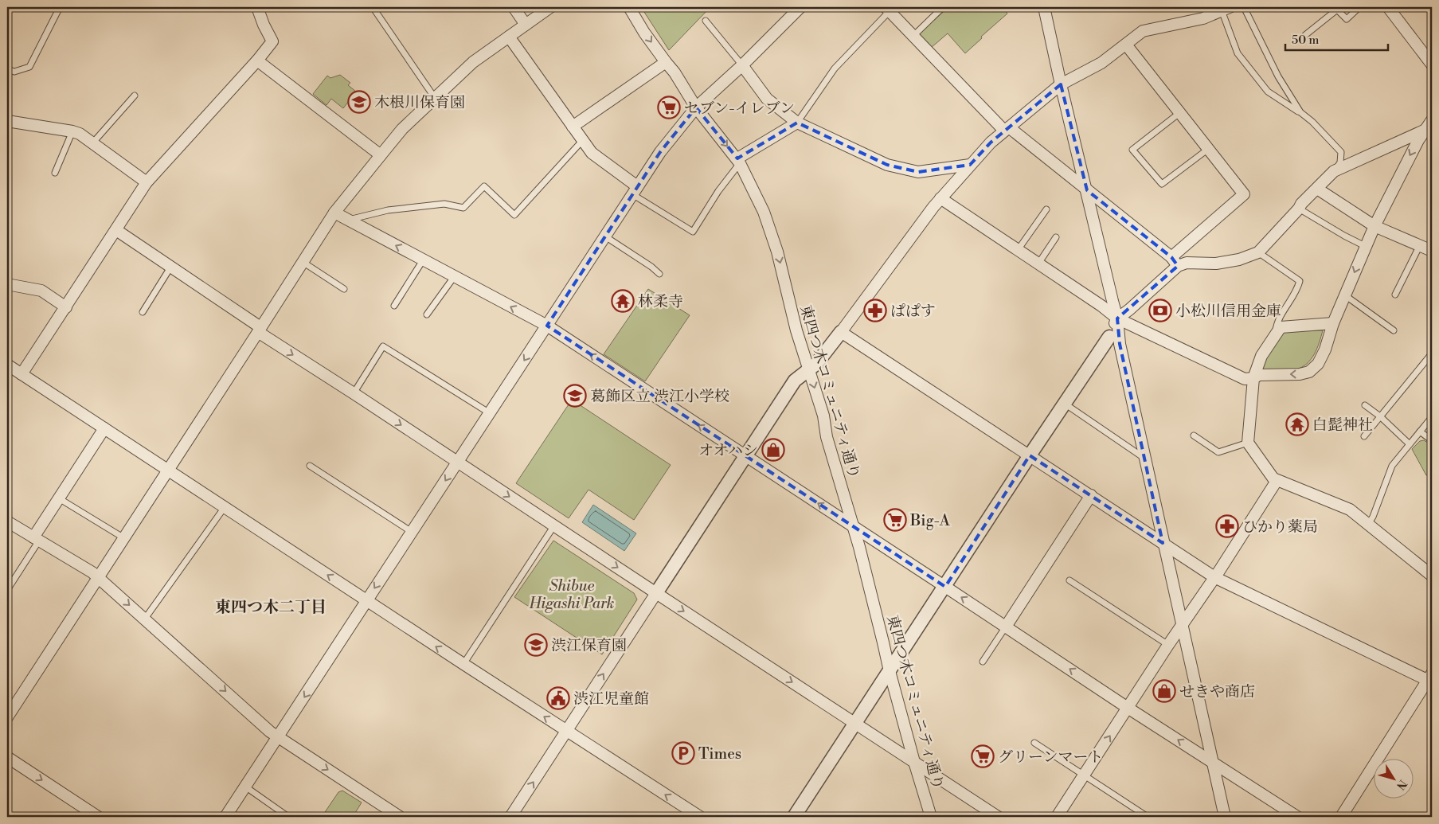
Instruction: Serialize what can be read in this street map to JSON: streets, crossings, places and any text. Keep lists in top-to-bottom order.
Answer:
{
  "streets": {
    "street": ["東四つ木コミュニティ通り"]
  },
  "one_way": ["東四つ木コミュニティ通り"],
  "districts": ["東四つ木二丁目"],
  "parks": ["Shibue Higashi Park"],
  "places": {
    "school or university": ["木根川保育園", "葛飾区立 渋江小学校", "渋江保育園"],
    "supermarket": ["セブン-イレブン", "Big-A", "グリーンマート"],
    "temple": ["林柔寺", "白髭神社"],
    "pharmacy": ["ぱぱす", "ひかり薬局"],
    "bank": ["小松川信用金庫"],
    "shop": ["オオハシ", "せきや商店"],
    "public building": ["渋江児童館"],
    "parking": ["Times"]
  },
  "scale_bar": "50 m",
  "north": "bottom right"
}
